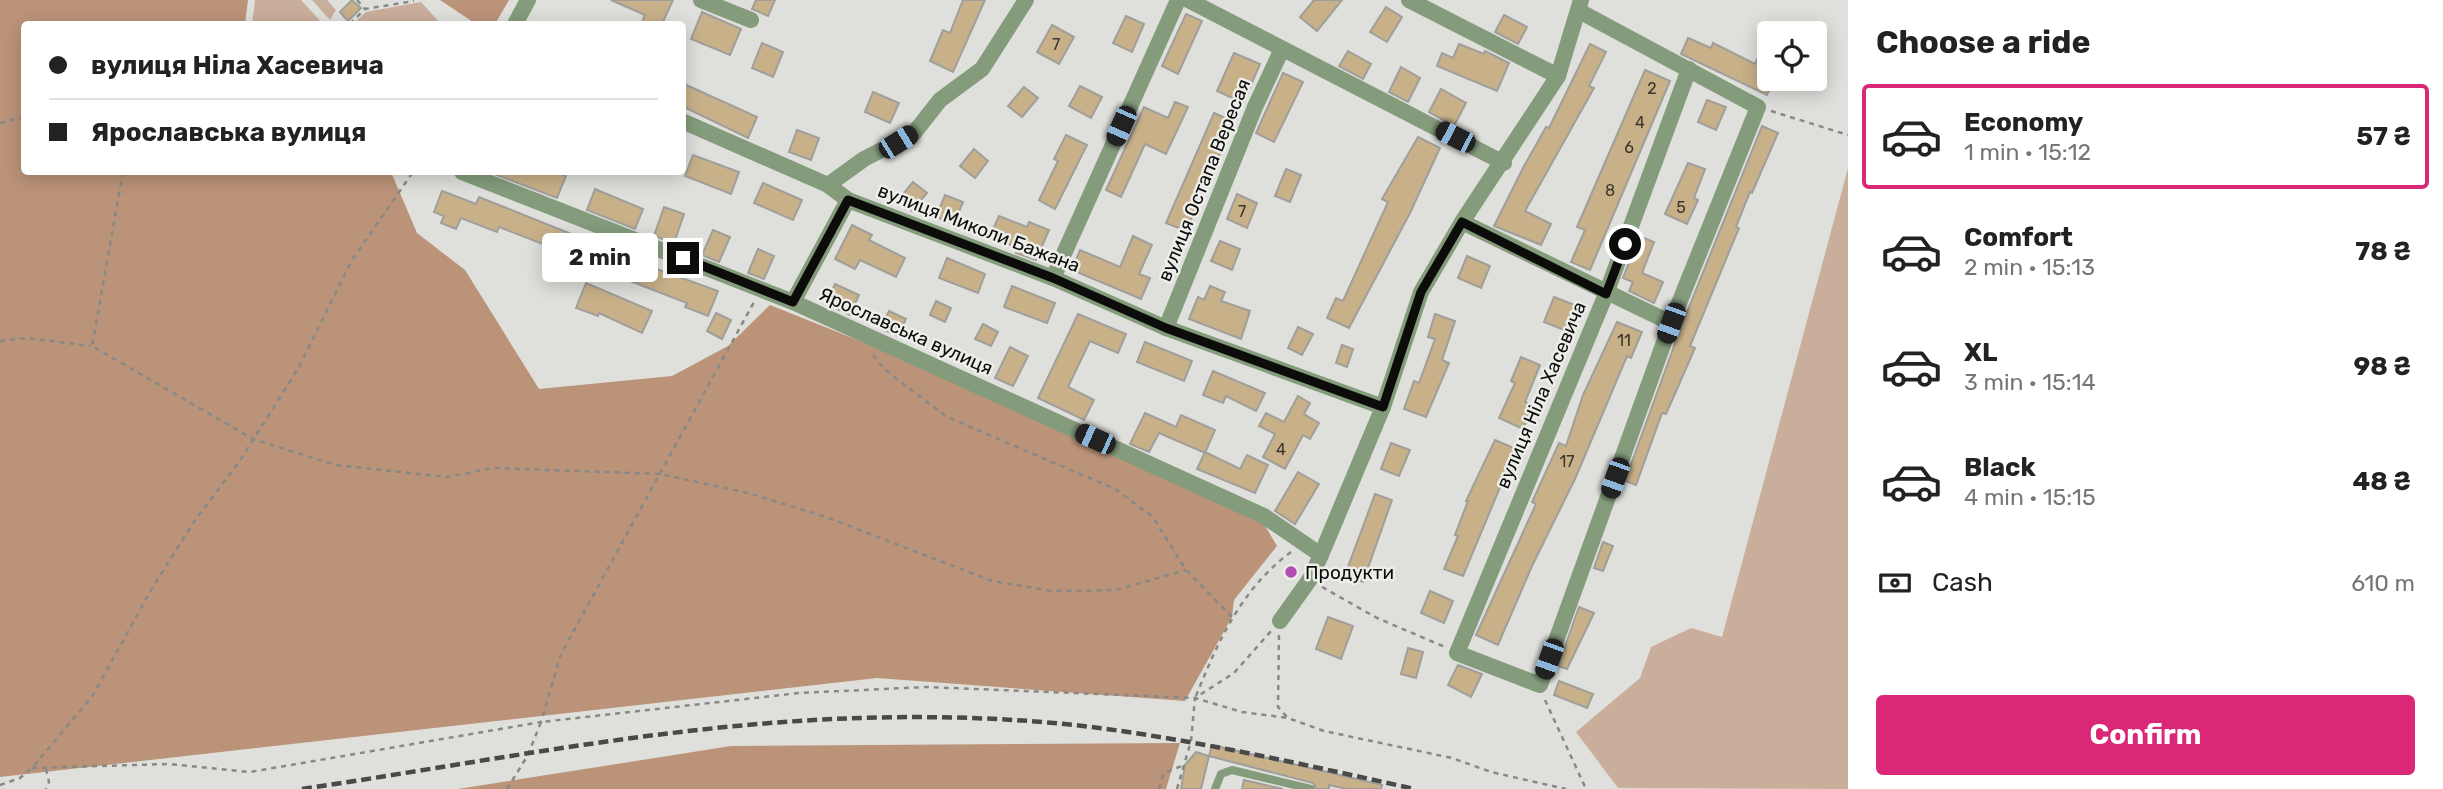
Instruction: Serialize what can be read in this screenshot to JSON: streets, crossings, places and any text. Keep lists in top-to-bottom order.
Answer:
{
  "streets": {
    "street": [
      "вулиця Остапа Вересая",
      "вулиця Миколи Бажана",
      "Ярославська вулиця",
      "вулиця Ніла Хасевича"
    ]
  },
  "crossings": [
    ["вулиця Остапа Вересая", "вулиця Миколи Бажана"]
  ],
  "places": ["Продукти"],
  "house_numbers": [
    "7",
    "2",
    "4",
    "6",
    "8",
    "5",
    "7",
    "11",
    "4",
    "17"
  ],
  "page": {
    "heading": "Choose a ride",
    "banner": ["вулиця Ніла Хасевича", "Ярославська вулиця"],
    "list": [
      {
        "name": "Economy",
        "note": "1 min · 15:12",
        "value": "57 ₴"
      },
      {
        "name": "Comfort",
        "note": "2 min · 15:13",
        "value": "78 ₴"
      },
      {
        "name": "XL",
        "note": "3 min · 15:14",
        "value": "98 ₴"
      },
      {
        "name": "Black",
        "note": "4 min · 15:15",
        "value": "48 ₴"
      }
    ],
    "bubble": "2 min",
    "pay": ["Cash", "610 m"],
    "buttons": "Confirm"
  }
}
